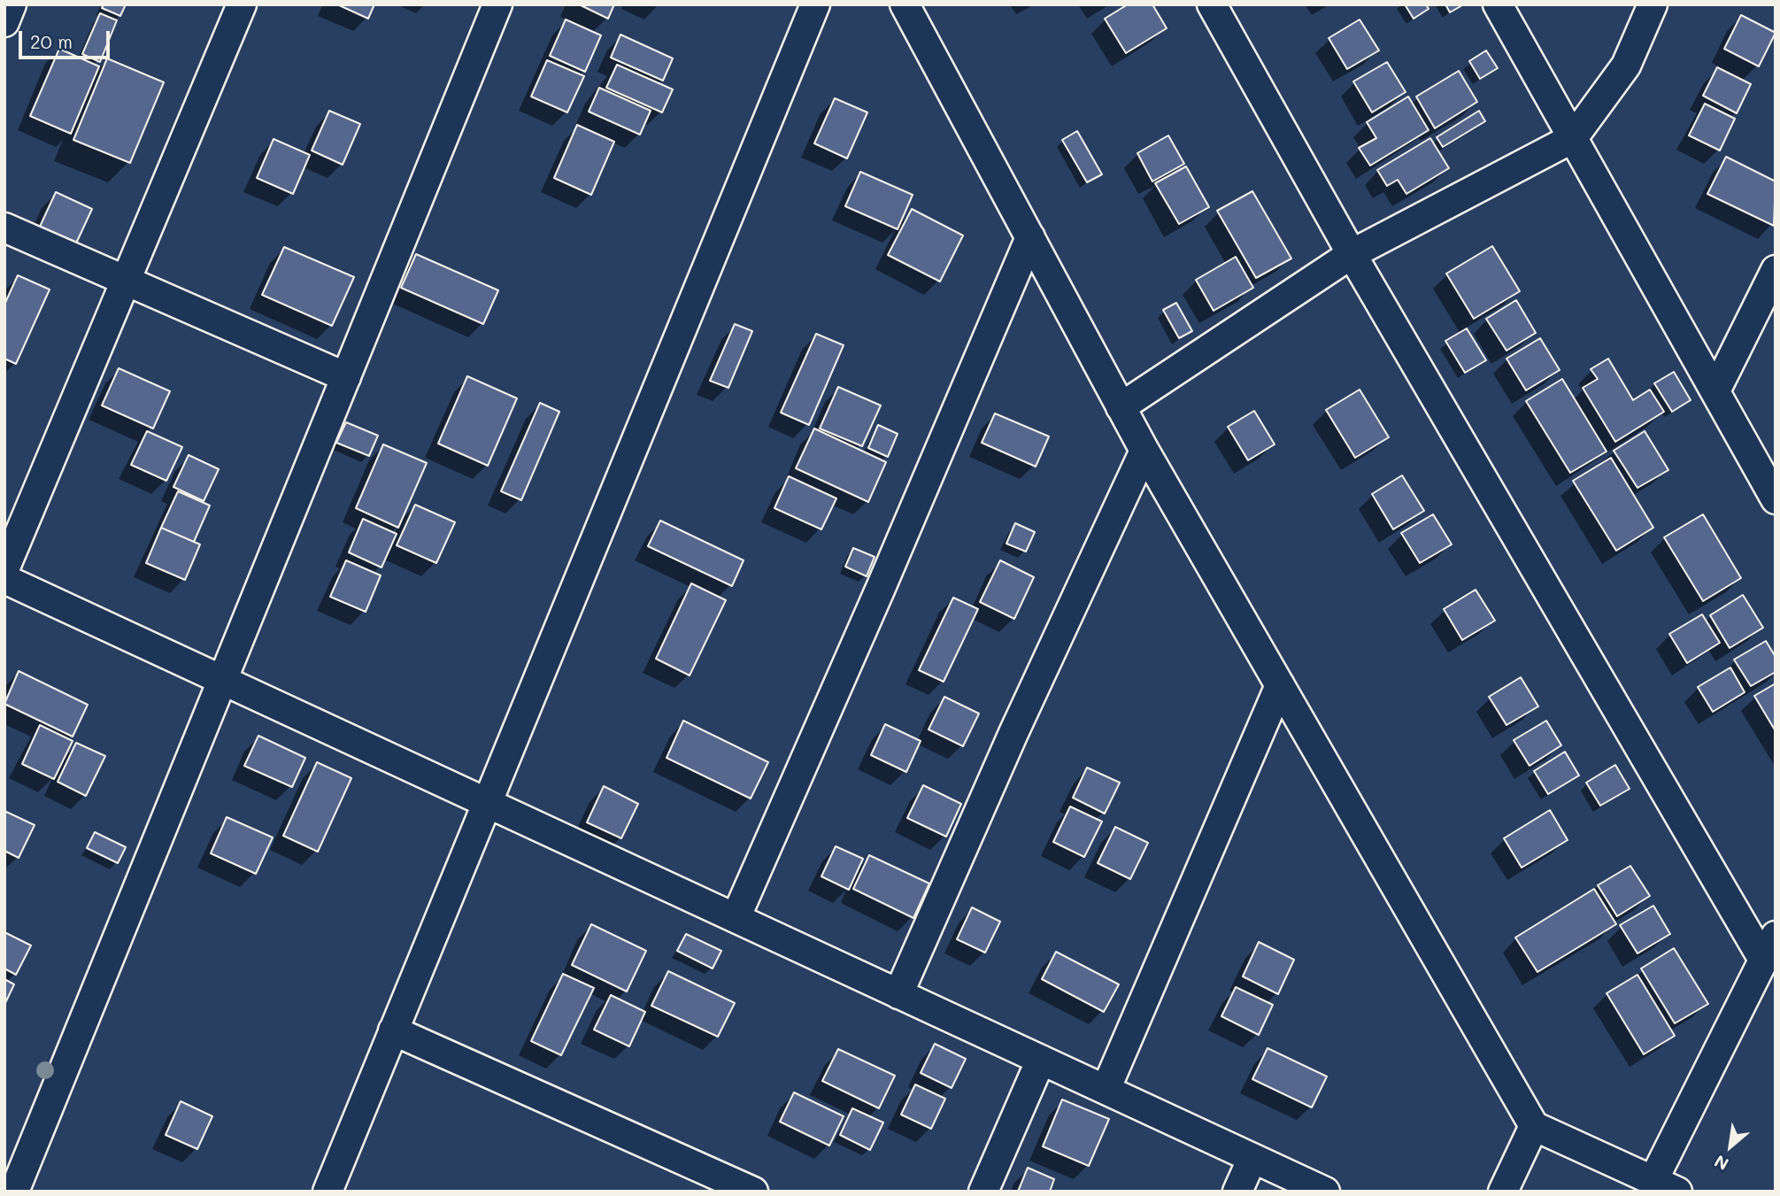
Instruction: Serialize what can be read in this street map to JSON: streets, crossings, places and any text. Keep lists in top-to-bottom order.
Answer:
{
  "scale_bar": "20 m",
  "north": "bottom left"
}
